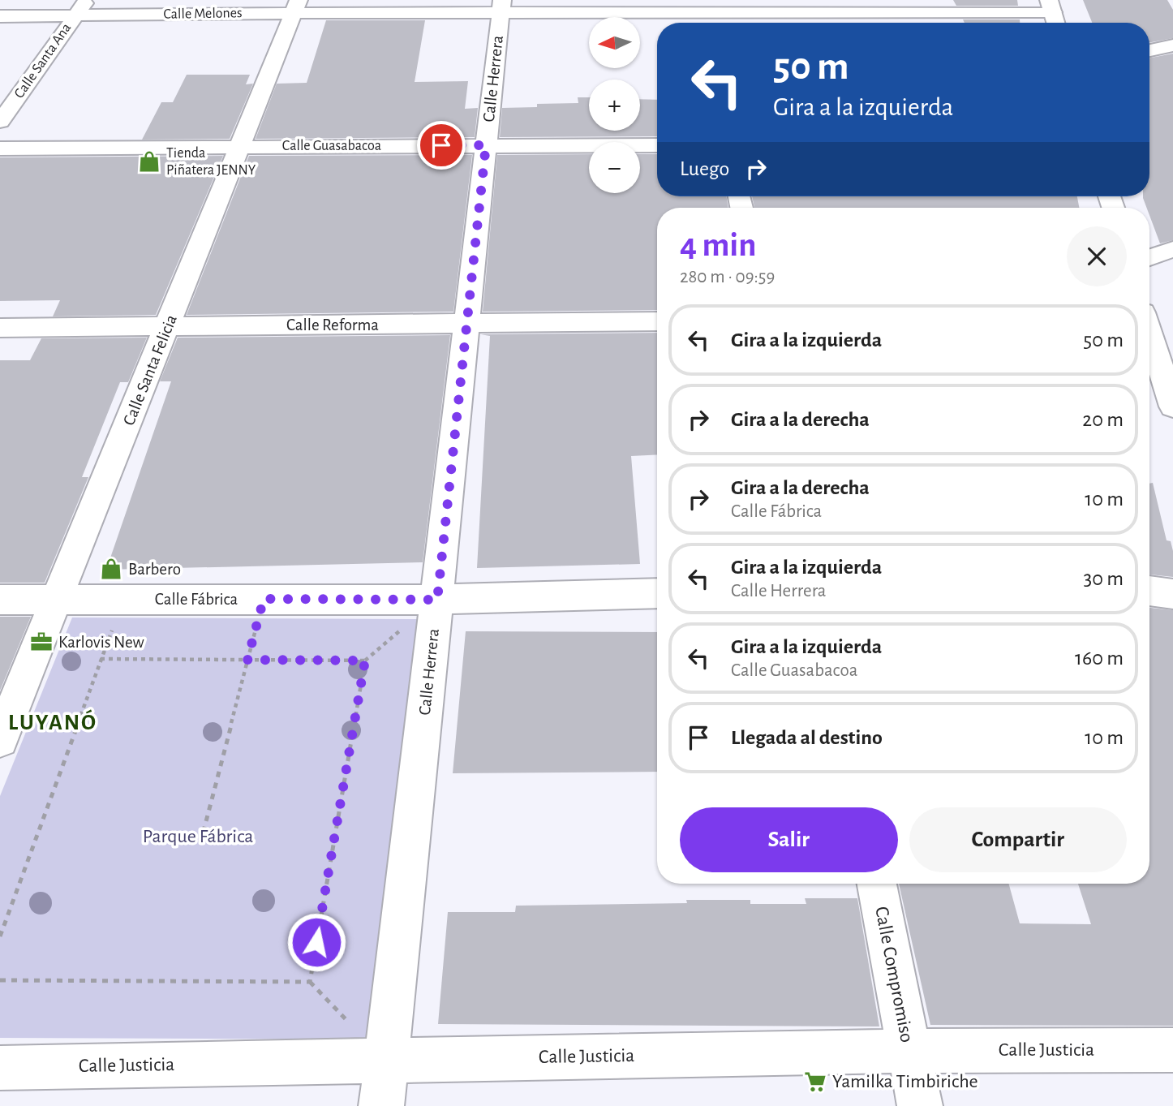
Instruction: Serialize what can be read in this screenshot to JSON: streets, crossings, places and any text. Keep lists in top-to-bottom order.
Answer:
{
  "streets": {
    "street": [
      "Calle Melones",
      "Calle Santa Ana",
      "Calle Herrera",
      "Calle Guasabacoa",
      "Calle Reforma",
      "Calle Santa Felicia",
      "Calle Fábrica",
      "Calle Compromiso",
      "Calle Justicia"
    ]
  },
  "crossings": [
    ["Calle Melones", "Calle Santa Ana"],
    ["Calle Melones", "Calle Herrera"],
    ["Calle Melones", "Calle Santa Felicia"],
    ["Calle Herrera", "Calle Guasabacoa"],
    ["Calle Herrera", "Calle Reforma"],
    ["Calle Herrera", "Calle Fábrica"],
    ["Calle Herrera", "Calle Justicia"],
    ["Calle Guasabacoa", "Calle Santa Felicia"],
    ["Calle Reforma", "Calle Santa Felicia"],
    ["Calle Santa Felicia", "Calle Fábrica"],
    ["Calle Compromiso", "Calle Justicia"]
  ],
  "districts": ["LUYANÓ"],
  "parks": ["Parque Fábrica"],
  "places": {
    "shop": ["Tienda Piñatera JENNY", "Barbero"],
    "office": ["Karlovis New"],
    "supermarket": ["Yamilka Timbiriche"]
  },
  "north": "left",
  "page": {
    "map_buttons": ["+", "−"],
    "turn": ["50 m", "Gira a la izquierda"],
    "then": "Luego",
    "heading": ["4 min", "280 m · 09:59"],
    "list": [
      {
        "name": "Gira a la izquierda",
        "value": "50 m"
      },
      {
        "name": "Gira a la derecha",
        "value": "20 m"
      },
      {
        "name": "Gira a la derecha",
        "note": "Calle Fábrica",
        "value": "10 m"
      },
      {
        "name": "Gira a la izquierda",
        "note": "Calle Herrera",
        "value": "30 m"
      },
      {
        "name": "Gira a la izquierda",
        "note": "Calle Guasabacoa",
        "value": "160 m"
      },
      {
        "name": "Llegada al destino",
        "value": "10 m"
      }
    ],
    "buttons": ["Salir", "Compartir"]
  }
}
